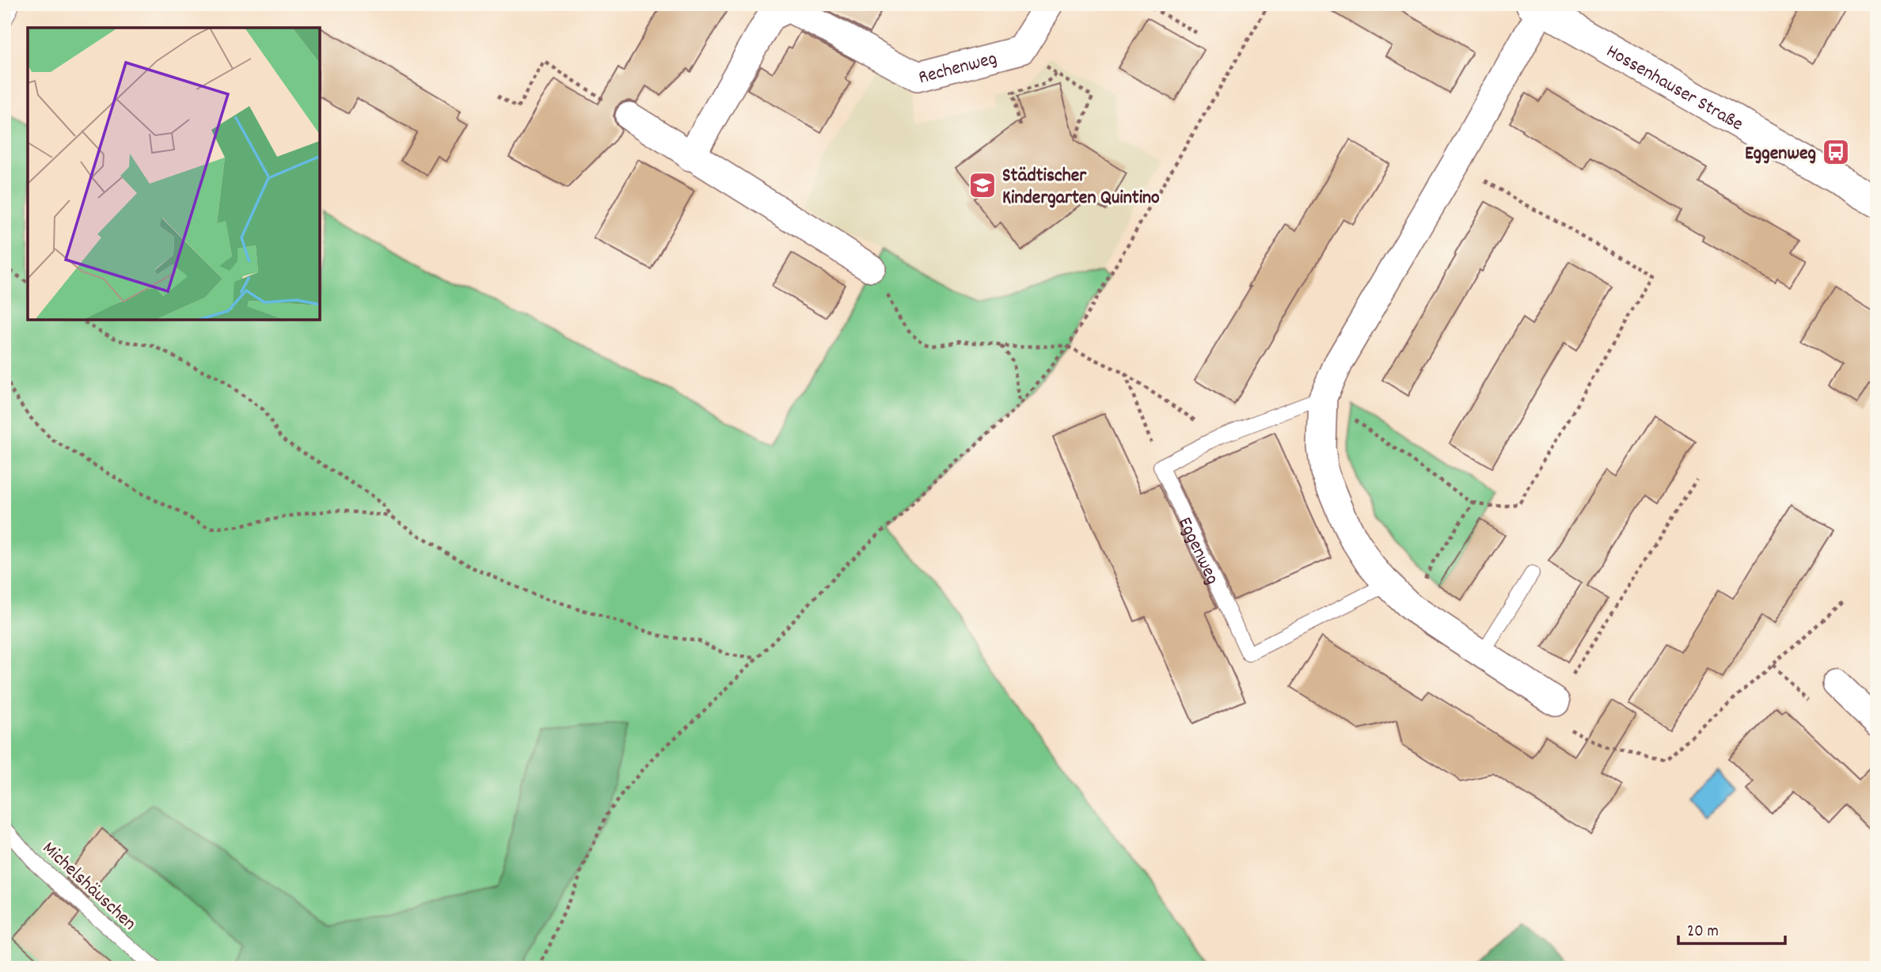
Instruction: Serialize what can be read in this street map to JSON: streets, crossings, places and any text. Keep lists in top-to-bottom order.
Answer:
{
  "streets": {
    "street": ["Rechenweg", "Hossenhauser Straße"],
    "lane": ["Eggenweg", "Michelshäuschen"]
  },
  "places": {
    "bus stop": ["Eggenweg"],
    "school or university": ["Städtischer Kindergarten Quintino"]
  },
  "scale_bar": "20 m"
}
